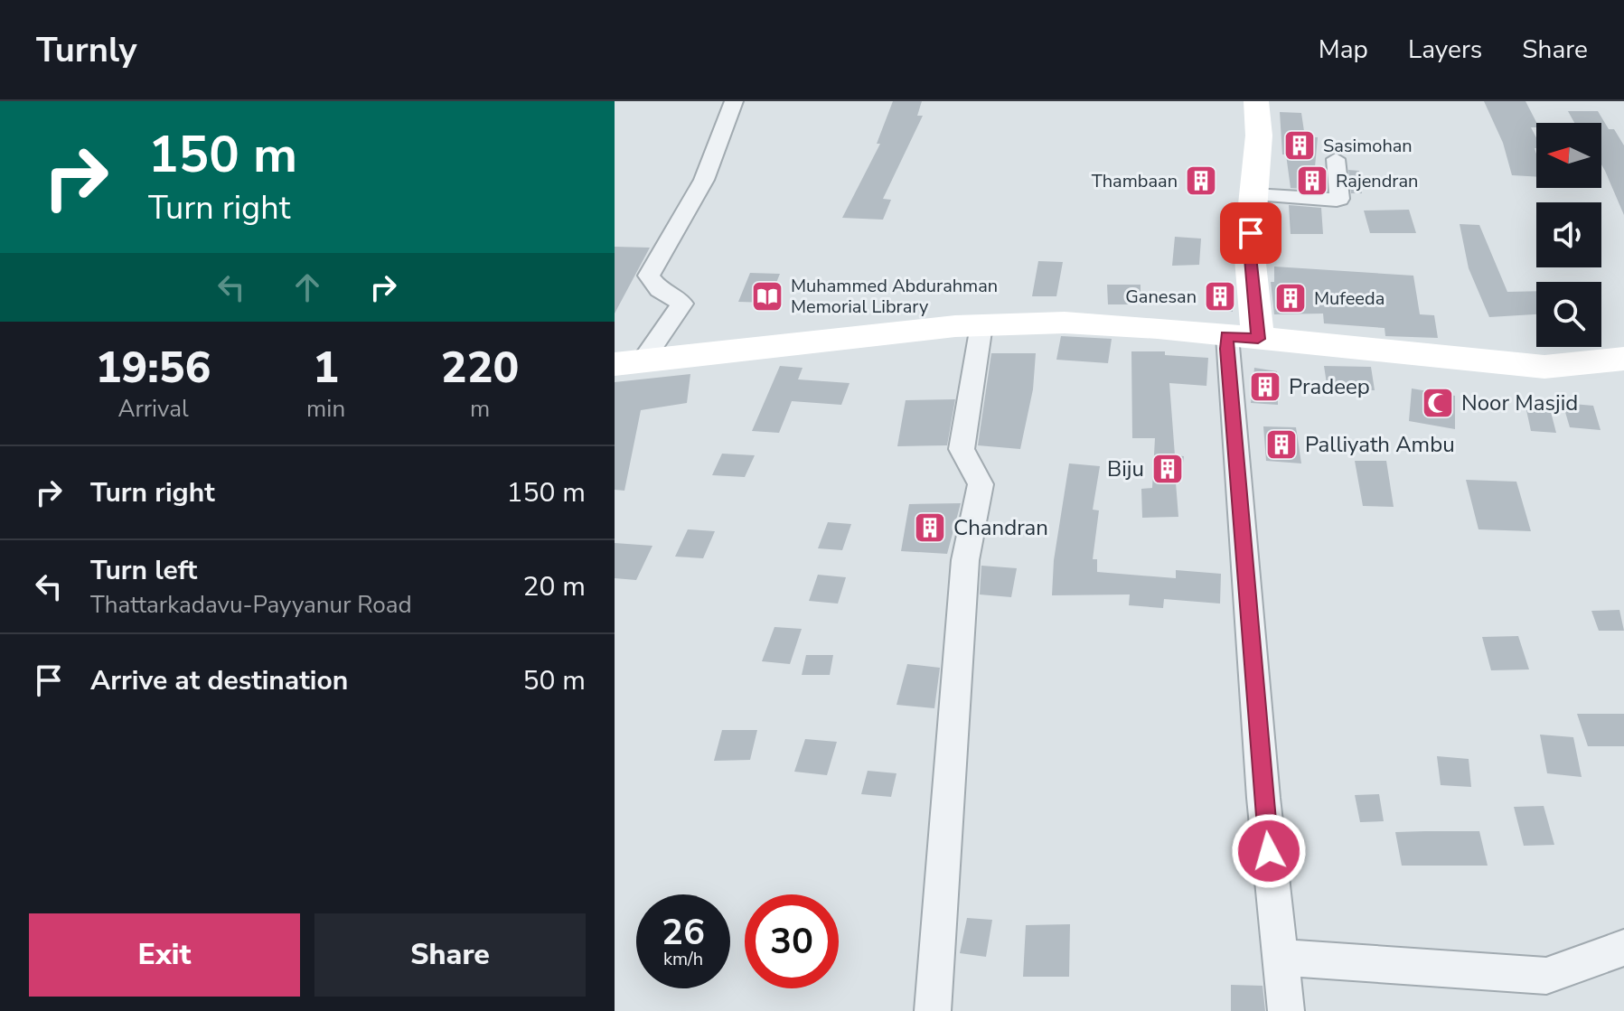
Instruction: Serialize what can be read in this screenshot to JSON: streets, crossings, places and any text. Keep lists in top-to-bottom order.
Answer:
{
  "places": {
    "building": [
      "Sasimohan",
      "Thambaan",
      "Rajendran",
      "Ganesan",
      "Mufeeda",
      "Pradeep",
      "Palliyath Ambu",
      "Biju",
      "Chandran"
    ],
    "library": ["Muhammed Abdurahman Memorial Library"],
    "mosque": ["Noor Masjid"]
  },
  "north": "left",
  "page": {
    "header": "Turnly",
    "nav": ["Map", "Layers", "Share"],
    "turn": ["150 m", "Turn right"],
    "eta": [
      "19:56",
      "Arrival",
      "1",
      "min",
      "220",
      "m"
    ],
    "list": [
      {
        "name": "Turn right",
        "value": "150 m"
      },
      {
        "name": "Turn left",
        "note": "Thattarkadavu-Payyanur Road",
        "value": "20 m"
      },
      {
        "name": "Arrive at destination",
        "value": "50 m"
      }
    ],
    "speed": "26 km/h",
    "limit": "30",
    "buttons": ["Exit", "Share"]
  }
}
